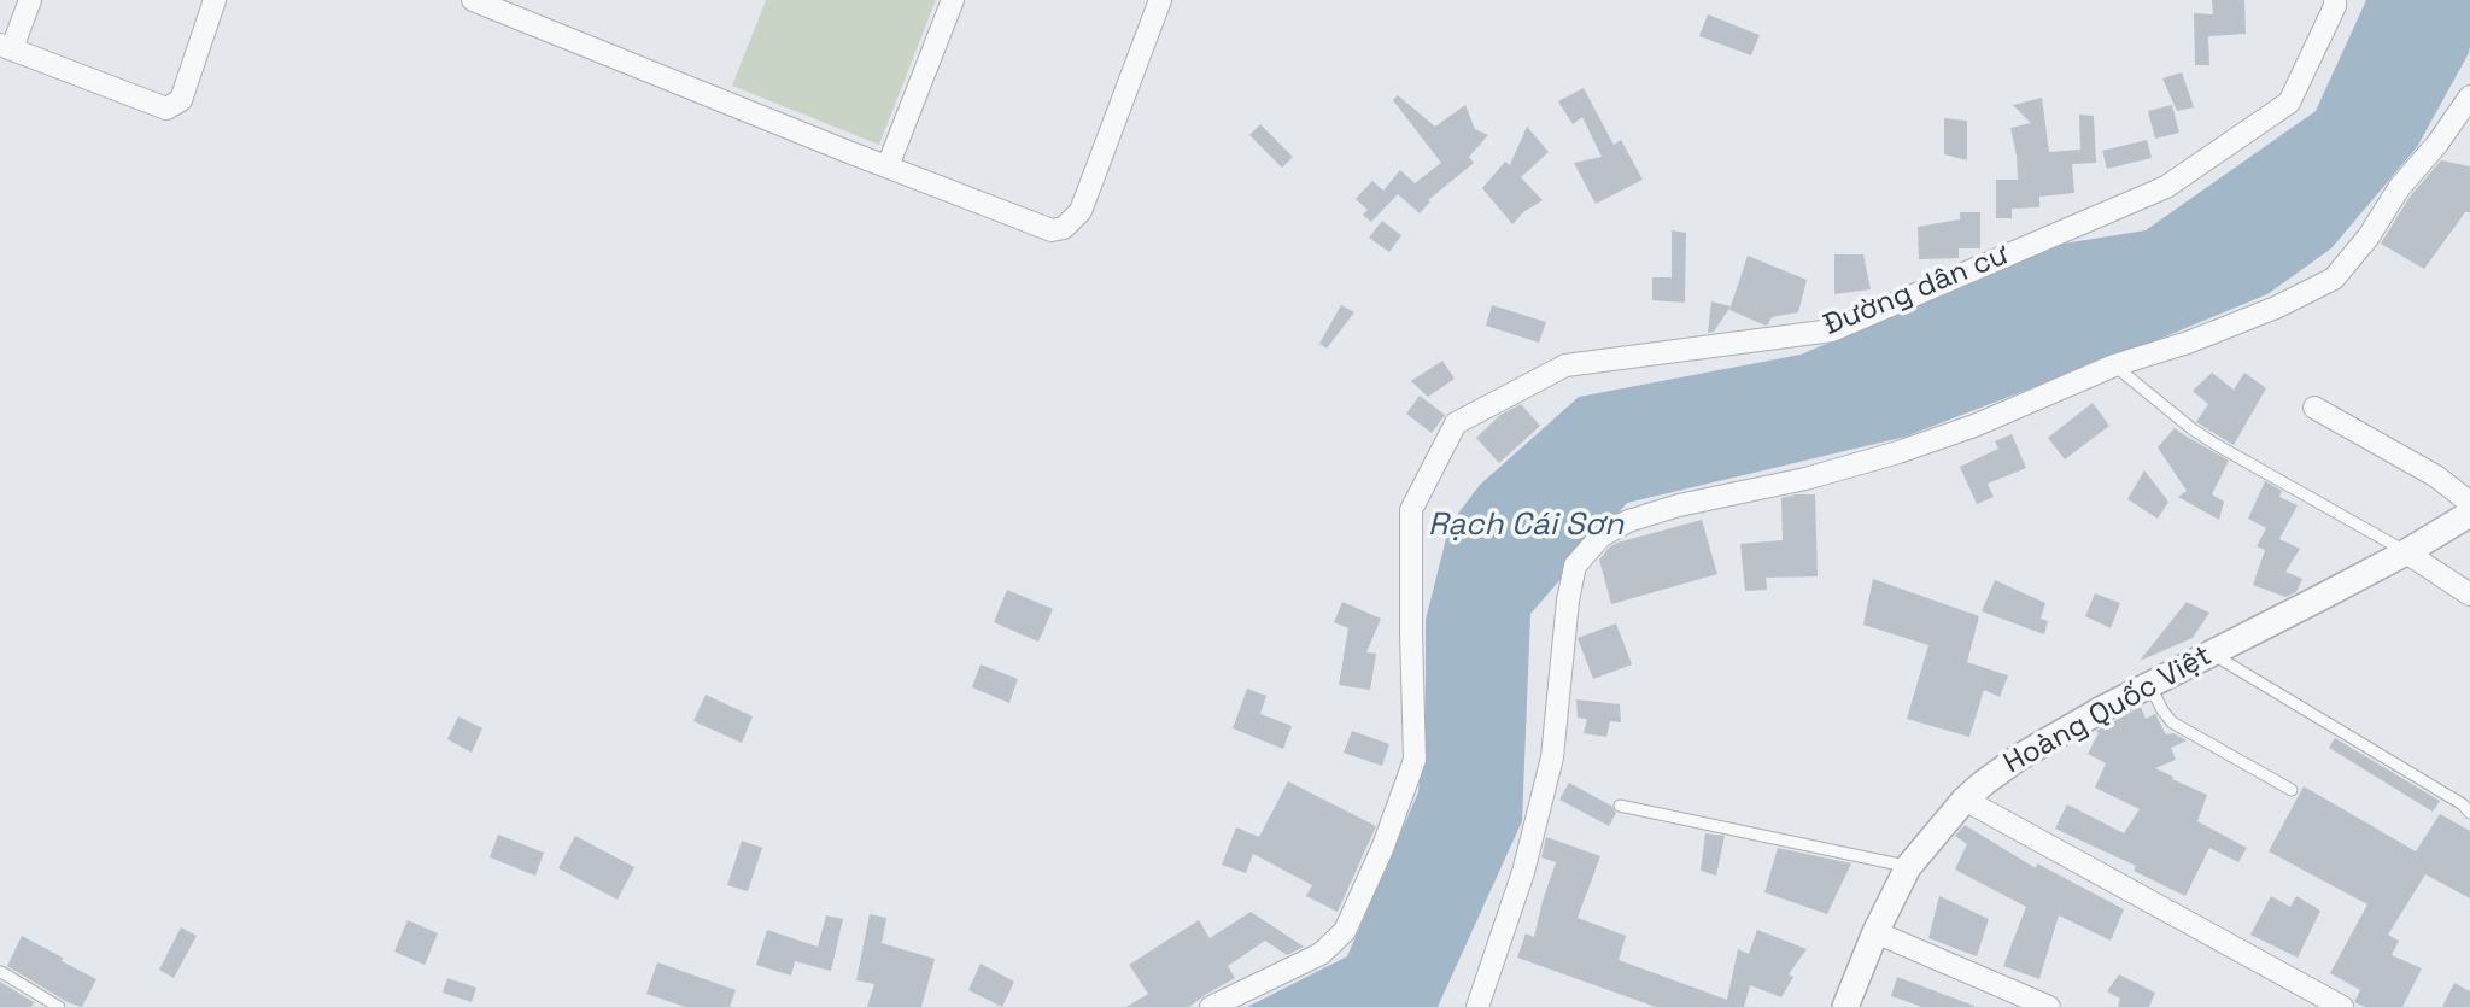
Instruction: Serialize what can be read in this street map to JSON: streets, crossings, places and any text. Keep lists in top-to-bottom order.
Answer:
{
  "streets": {
    "street": ["Đường dân cư", "Hoàng Quốc Việt"]
  },
  "water": ["Rạch Cái Sơn"]
}
